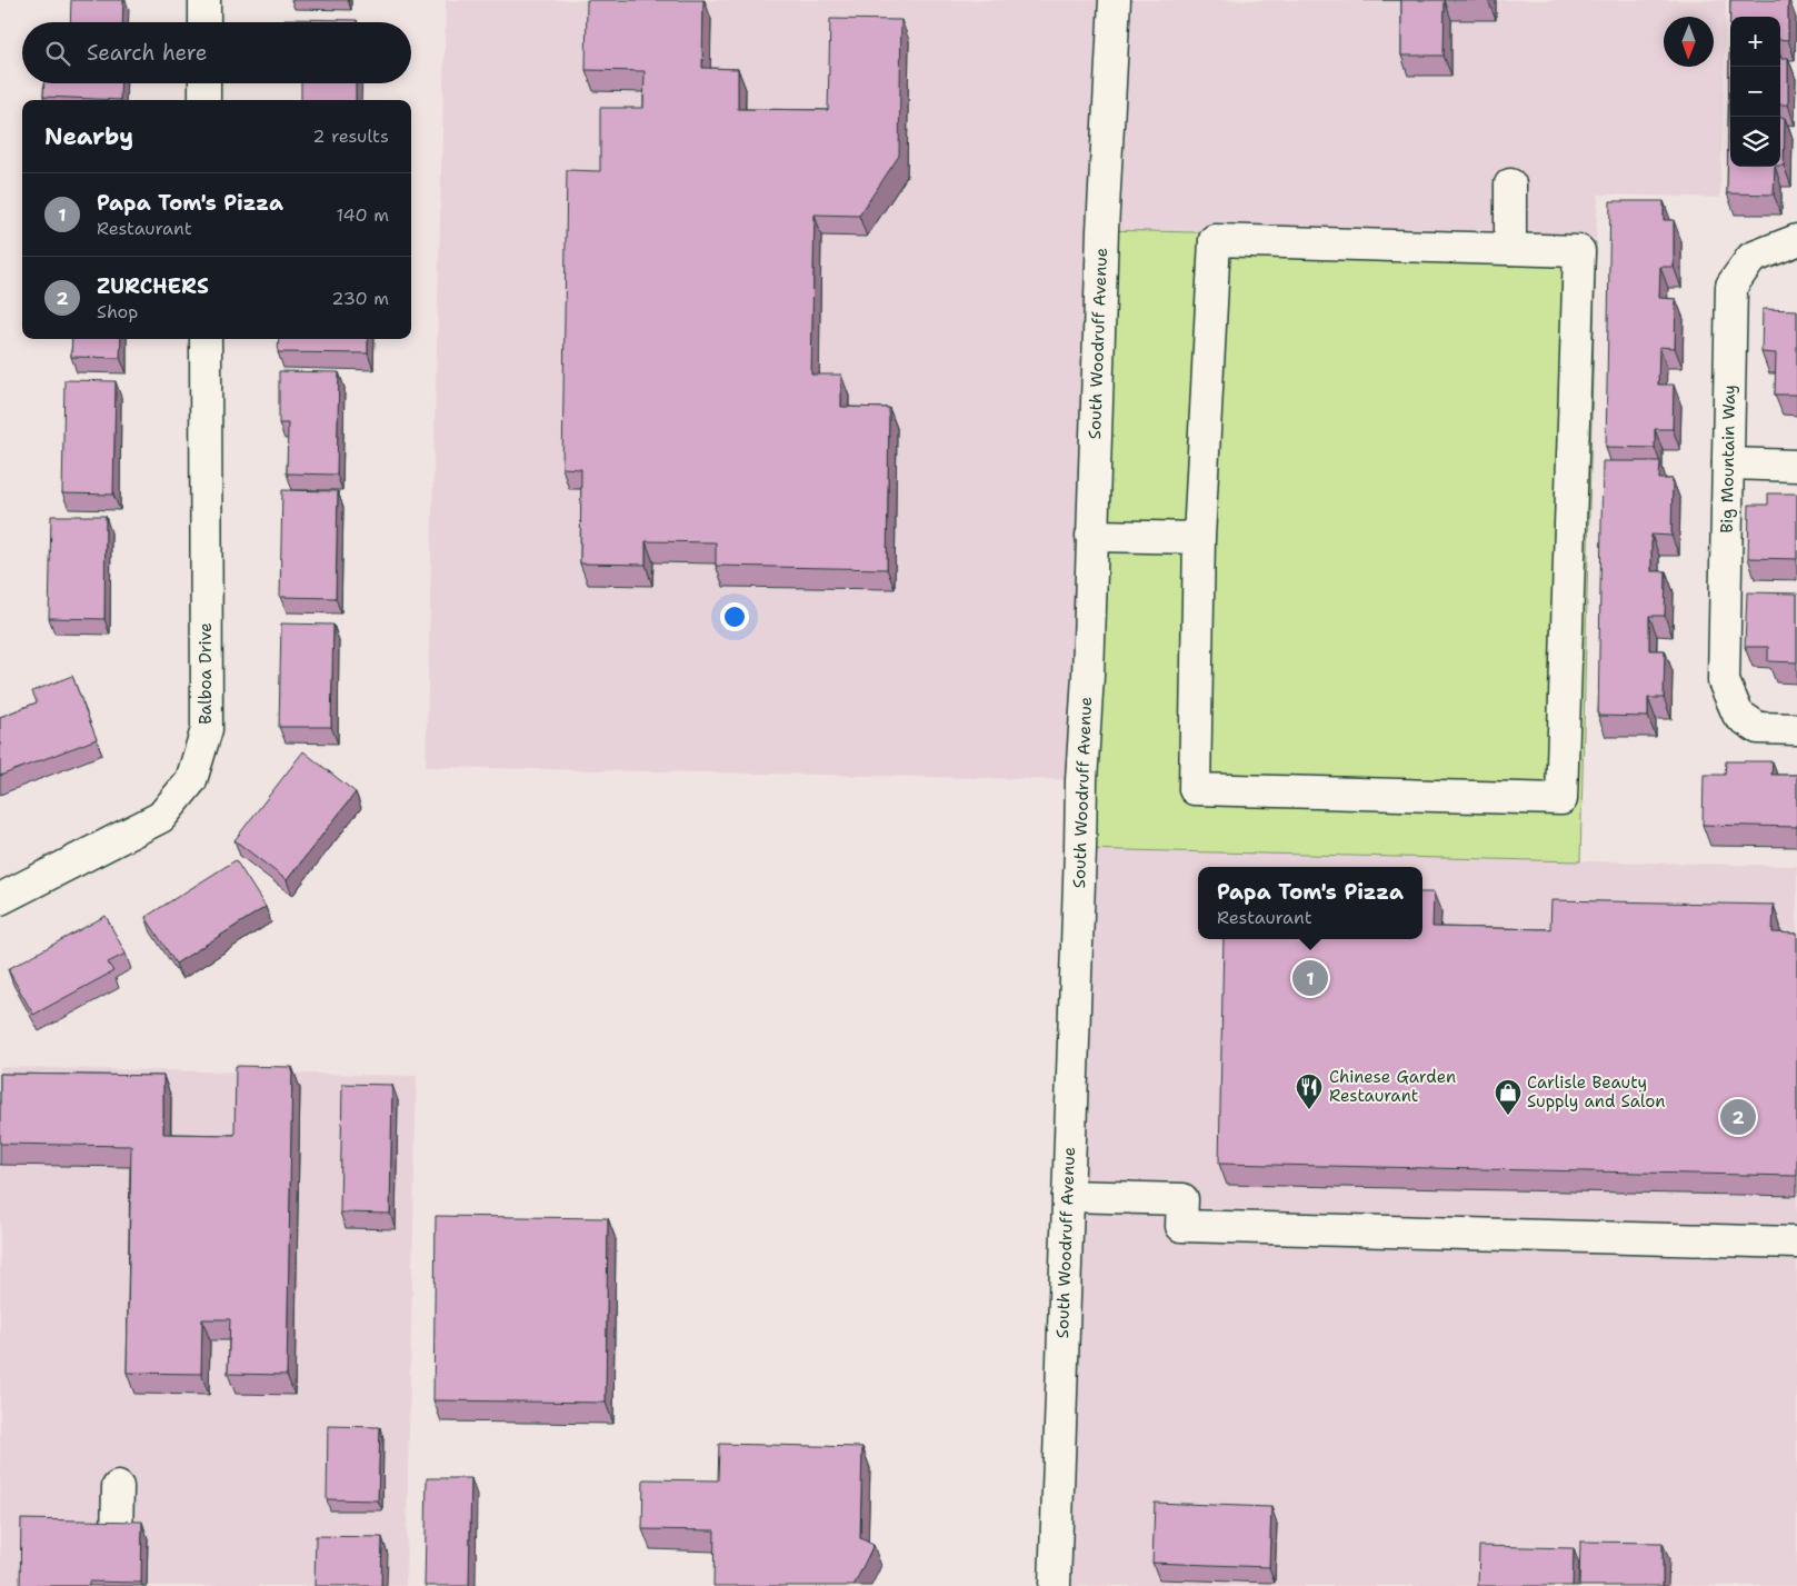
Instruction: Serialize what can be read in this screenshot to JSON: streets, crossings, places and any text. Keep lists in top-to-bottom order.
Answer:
{
  "streets": {
    "main road": ["South Woodruff Avenue", "Big Mountain Way", "Balboa Drive"]
  },
  "places": {
    "restaurant": ["Chinese Garden Restaurant"],
    "shop": ["Carlisle Beauty Supply and Salon"]
  },
  "north": "bottom",
  "page": {
    "map_buttons": ["+", "−"],
    "search": "Search here",
    "heading": ["Nearby", "2 results"],
    "list": [
      {
        "mark": "1",
        "name": "Papa Tom's Pizza",
        "note": "Restaurant",
        "value": "140 m"
      },
      {
        "mark": "2",
        "name": "ZURCHERS",
        "note": "Shop",
        "value": "230 m"
      }
    ],
    "popup": ["Papa Tom's Pizza", "Restaurant"],
    "pins": ["1", "2"]
  }
}
